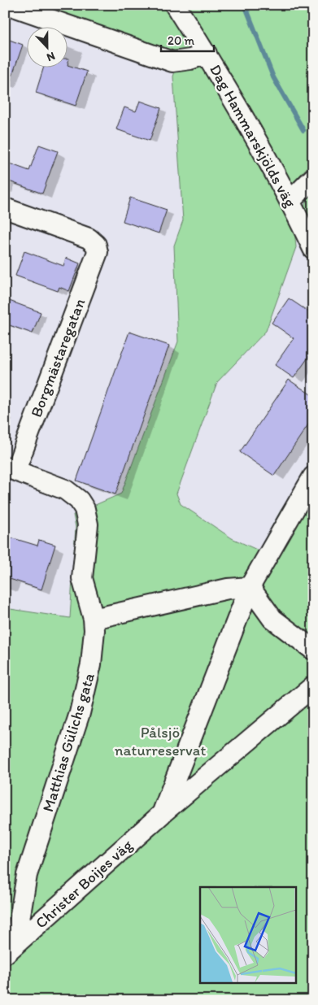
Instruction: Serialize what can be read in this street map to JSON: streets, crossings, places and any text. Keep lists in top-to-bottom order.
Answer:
{
  "streets": {
    "street": [
      "Dag Hammarskjölds väg",
      "Borgmästaregatan",
      "Matthias Gülichs gata",
      "Christer Boijes väg"
    ]
  },
  "crossings": [
    ["Borgmästaregatan", "Matthias Gülichs gata"],
    ["Matthias Gülichs gata", "Christer Boijes väg"]
  ],
  "parks": ["Pålsjö naturreservat"],
  "scale_bar": "20 m",
  "north": "bottom"
}
